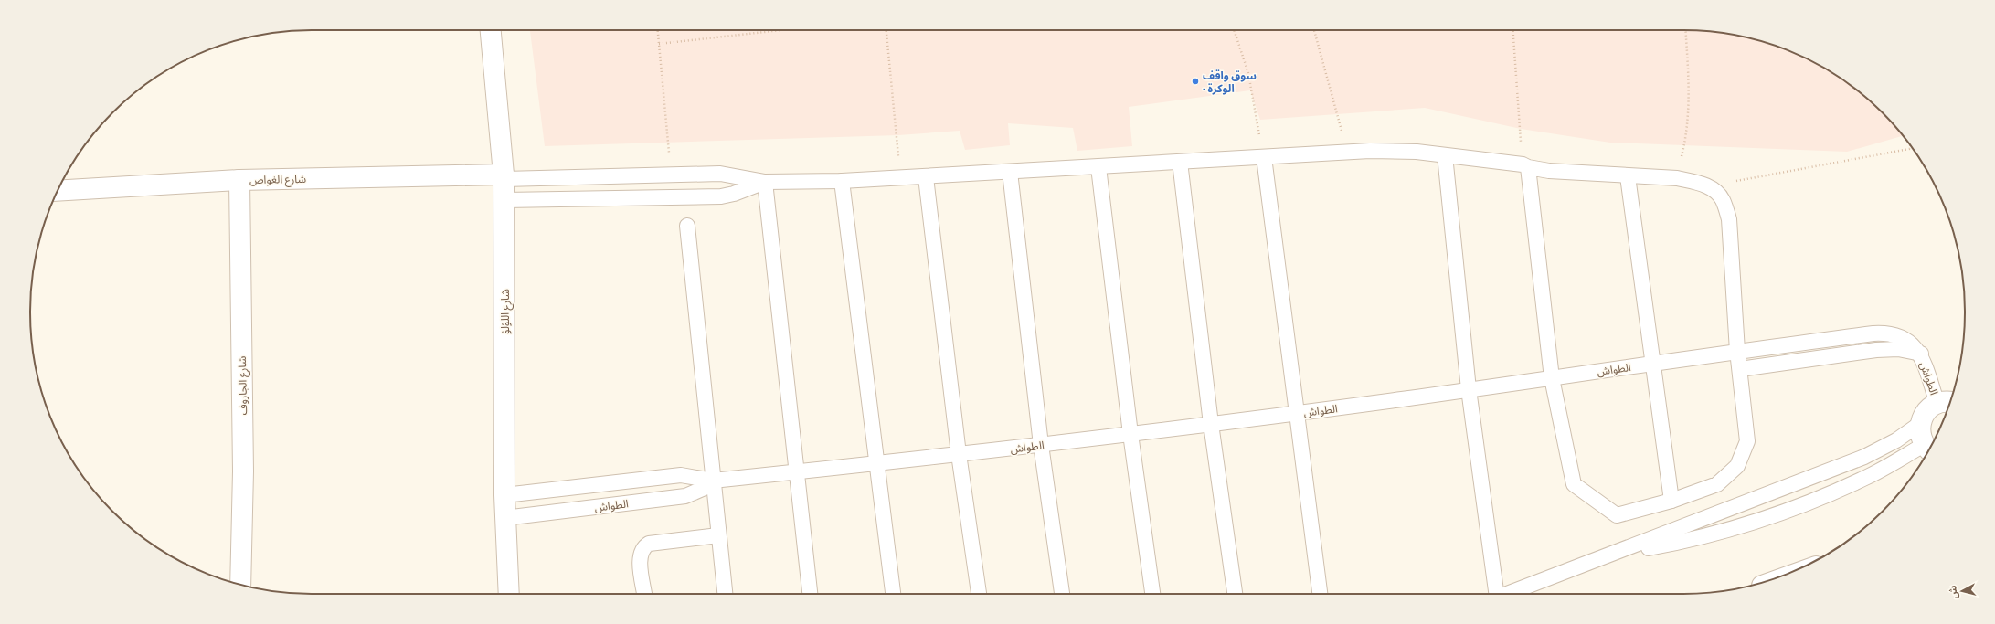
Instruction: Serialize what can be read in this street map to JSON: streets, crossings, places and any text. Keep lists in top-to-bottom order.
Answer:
{
  "streets": {
    "street": ["شارع الغواص", "شارع اللؤلؤ", "شارع الجاروف"],
    "lane": ["الطواش"]
  },
  "crossings": [
    ["شارع الغواص", "شارع اللؤلؤ"],
    ["شارع الغواص", "شارع الجاروف"],
    ["شارع اللؤلؤ", "الطواش"]
  ],
  "places": ["سوق واقف - الوكرة"],
  "north": "left"
}
